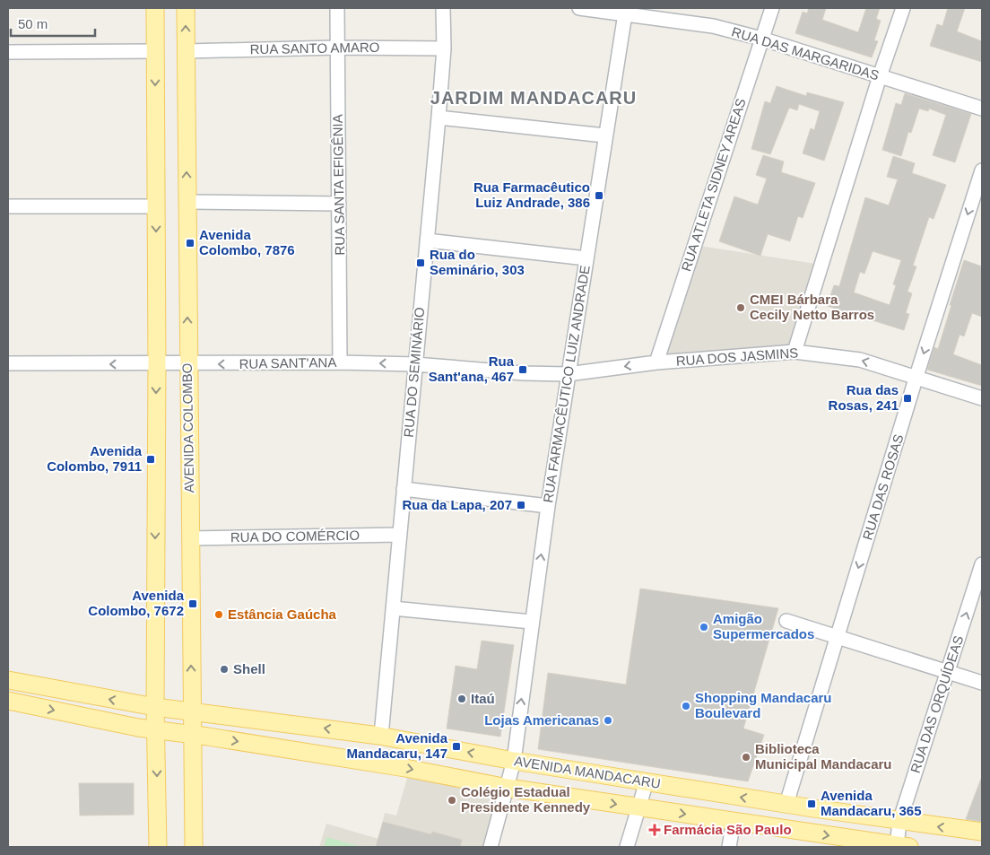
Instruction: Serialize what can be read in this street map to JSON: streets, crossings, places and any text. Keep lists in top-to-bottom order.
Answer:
{
  "streets": {
    "main road": ["AVENIDA COLOMBO", "AVENIDA MANDACARU"],
    "street": [
      "RUA SANTO AMARO",
      "RUA DAS MARGARIDAS",
      "RUA SANTA EFIGÊNIA",
      "RUA ATLETA SIDNEY AREAS",
      "RUA DOS JASMINS",
      "RUA SANT'ANA",
      "RUA DO SEMINÁRIO",
      "RUA FARMACÊUTICO LUIZ ANDRADE",
      "RUA DAS ROSAS",
      "RUA DO COMÉRCIO",
      "RUA DAS ORQUÍDEAS"
    ]
  },
  "crossings": [
    ["RUA SANTO AMARO", "RUA SANTA EFIGÊNIA"],
    ["RUA SANTO AMARO", "RUA DO SEMINÁRIO"],
    ["RUA SANTO AMARO", "AVENIDA COLOMBO"],
    ["RUA DAS MARGARIDAS", "RUA ATLETA SIDNEY AREAS"],
    ["RUA DAS MARGARIDAS", "RUA FARMACÊUTICO LUIZ ANDRADE"],
    ["RUA SANTA EFIGÊNIA", "RUA SANT'ANA"],
    ["RUA ATLETA SIDNEY AREAS", "RUA DOS JASMINS"],
    ["RUA DOS JASMINS", "RUA SANT'ANA"],
    ["RUA DOS JASMINS", "RUA FARMACÊUTICO LUIZ ANDRADE"],
    ["RUA DOS JASMINS", "RUA DAS ROSAS"],
    ["RUA SANT'ANA", "RUA DO SEMINÁRIO"],
    ["RUA SANT'ANA", "RUA FARMACÊUTICO LUIZ ANDRADE"],
    ["RUA SANT'ANA", "AVENIDA COLOMBO"],
    ["RUA DO SEMINÁRIO", "RUA DO COMÉRCIO"],
    ["RUA DO SEMINÁRIO", "AVENIDA MANDACARU"],
    ["RUA FARMACÊUTICO LUIZ ANDRADE", "AVENIDA MANDACARU"],
    ["AVENIDA COLOMBO", "RUA DO COMÉRCIO"],
    ["AVENIDA COLOMBO", "AVENIDA MANDACARU"],
    ["RUA DAS ROSAS", "AVENIDA MANDACARU"],
    ["RUA DAS ORQUÍDEAS", "AVENIDA MANDACARU"]
  ],
  "one_way": [
    "RUA DOS JASMINS",
    "RUA SANT'ANA",
    "RUA DAS ROSAS",
    "RUA DAS ORQUÍDEAS"
  ],
  "districts": ["JARDIM MANDACARU"],
  "places": {
    "transit": [
      "Rua Farmacêutico Luiz Andrade, 386",
      "Avenida Colombo, 7876",
      "Rua do Seminário, 303",
      "Rua Sant'ana, 467",
      "Rua das Rosas, 241",
      "Avenida Colombo, 7911",
      "Rua da Lapa, 207",
      "Avenida Colombo, 7672",
      "Avenida Mandacaru, 147",
      "Avenida Mandacaru, 365"
    ],
    "other": [
      "CMEI Bárbara Cecily Netto Barros",
      "Estância Gaúcha",
      "Amigão Supermercados",
      "Shell",
      "Itaú",
      "Shopping Mandacaru Boulevard",
      "Lojas Americanas",
      "Biblioteca Municipal Mandacaru",
      "Colégio Estadual Presidente Kennedy"
    ],
    "health": ["Farmácia São Paulo"]
  },
  "scale_bar": "50 m"
}
